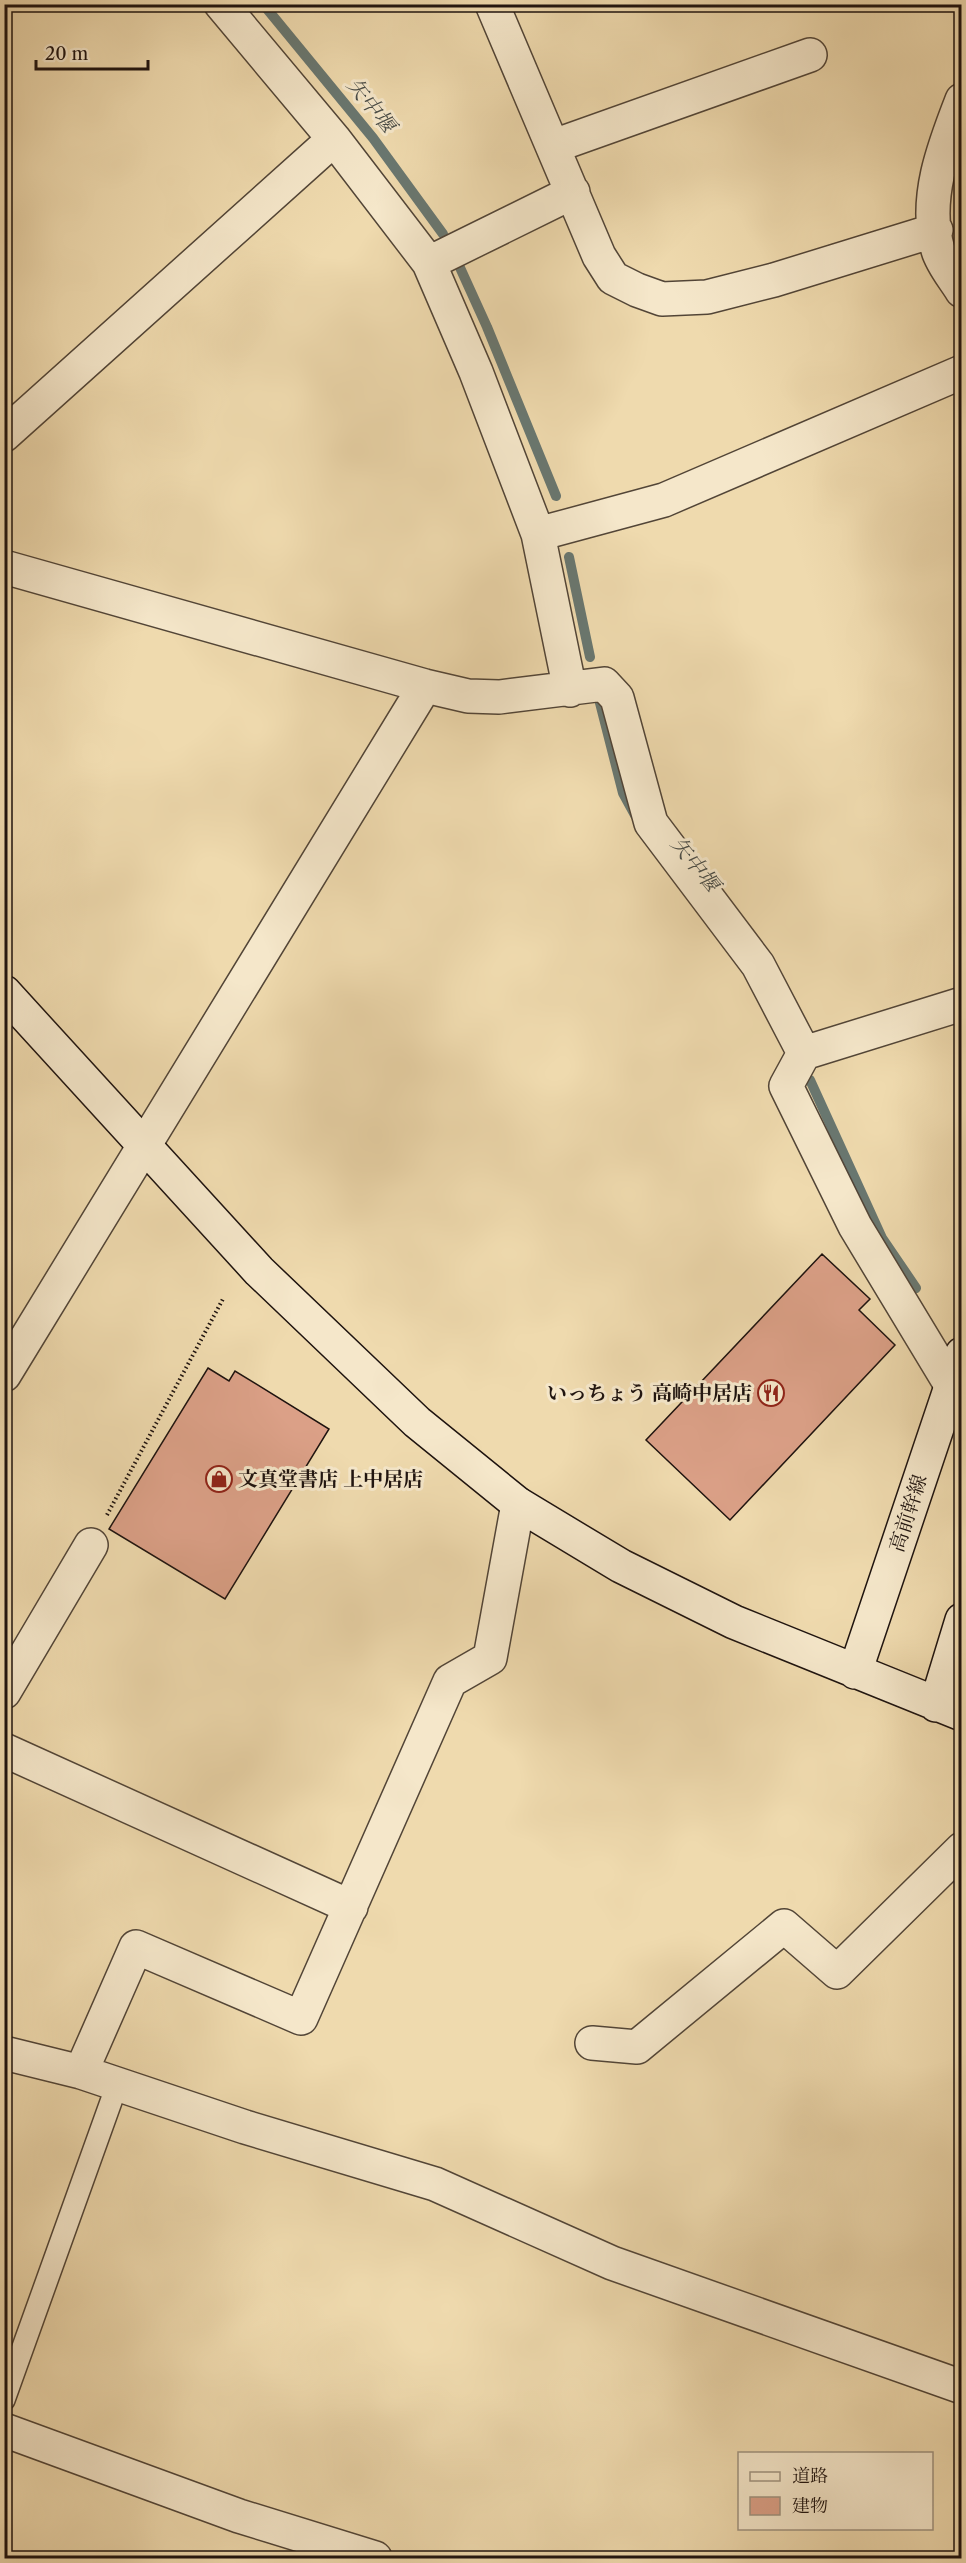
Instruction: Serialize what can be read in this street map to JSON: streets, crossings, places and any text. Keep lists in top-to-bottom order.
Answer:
{
  "streets": {
    "street": ["高前幹線"]
  },
  "water": ["矢中堰"],
  "places": {
    "restaurant": ["いっちょう 高崎中居店"],
    "shop": ["文真堂書店 上中居店"]
  },
  "legend": ["道路", "建物"],
  "scale_bar": "20 m"
}
